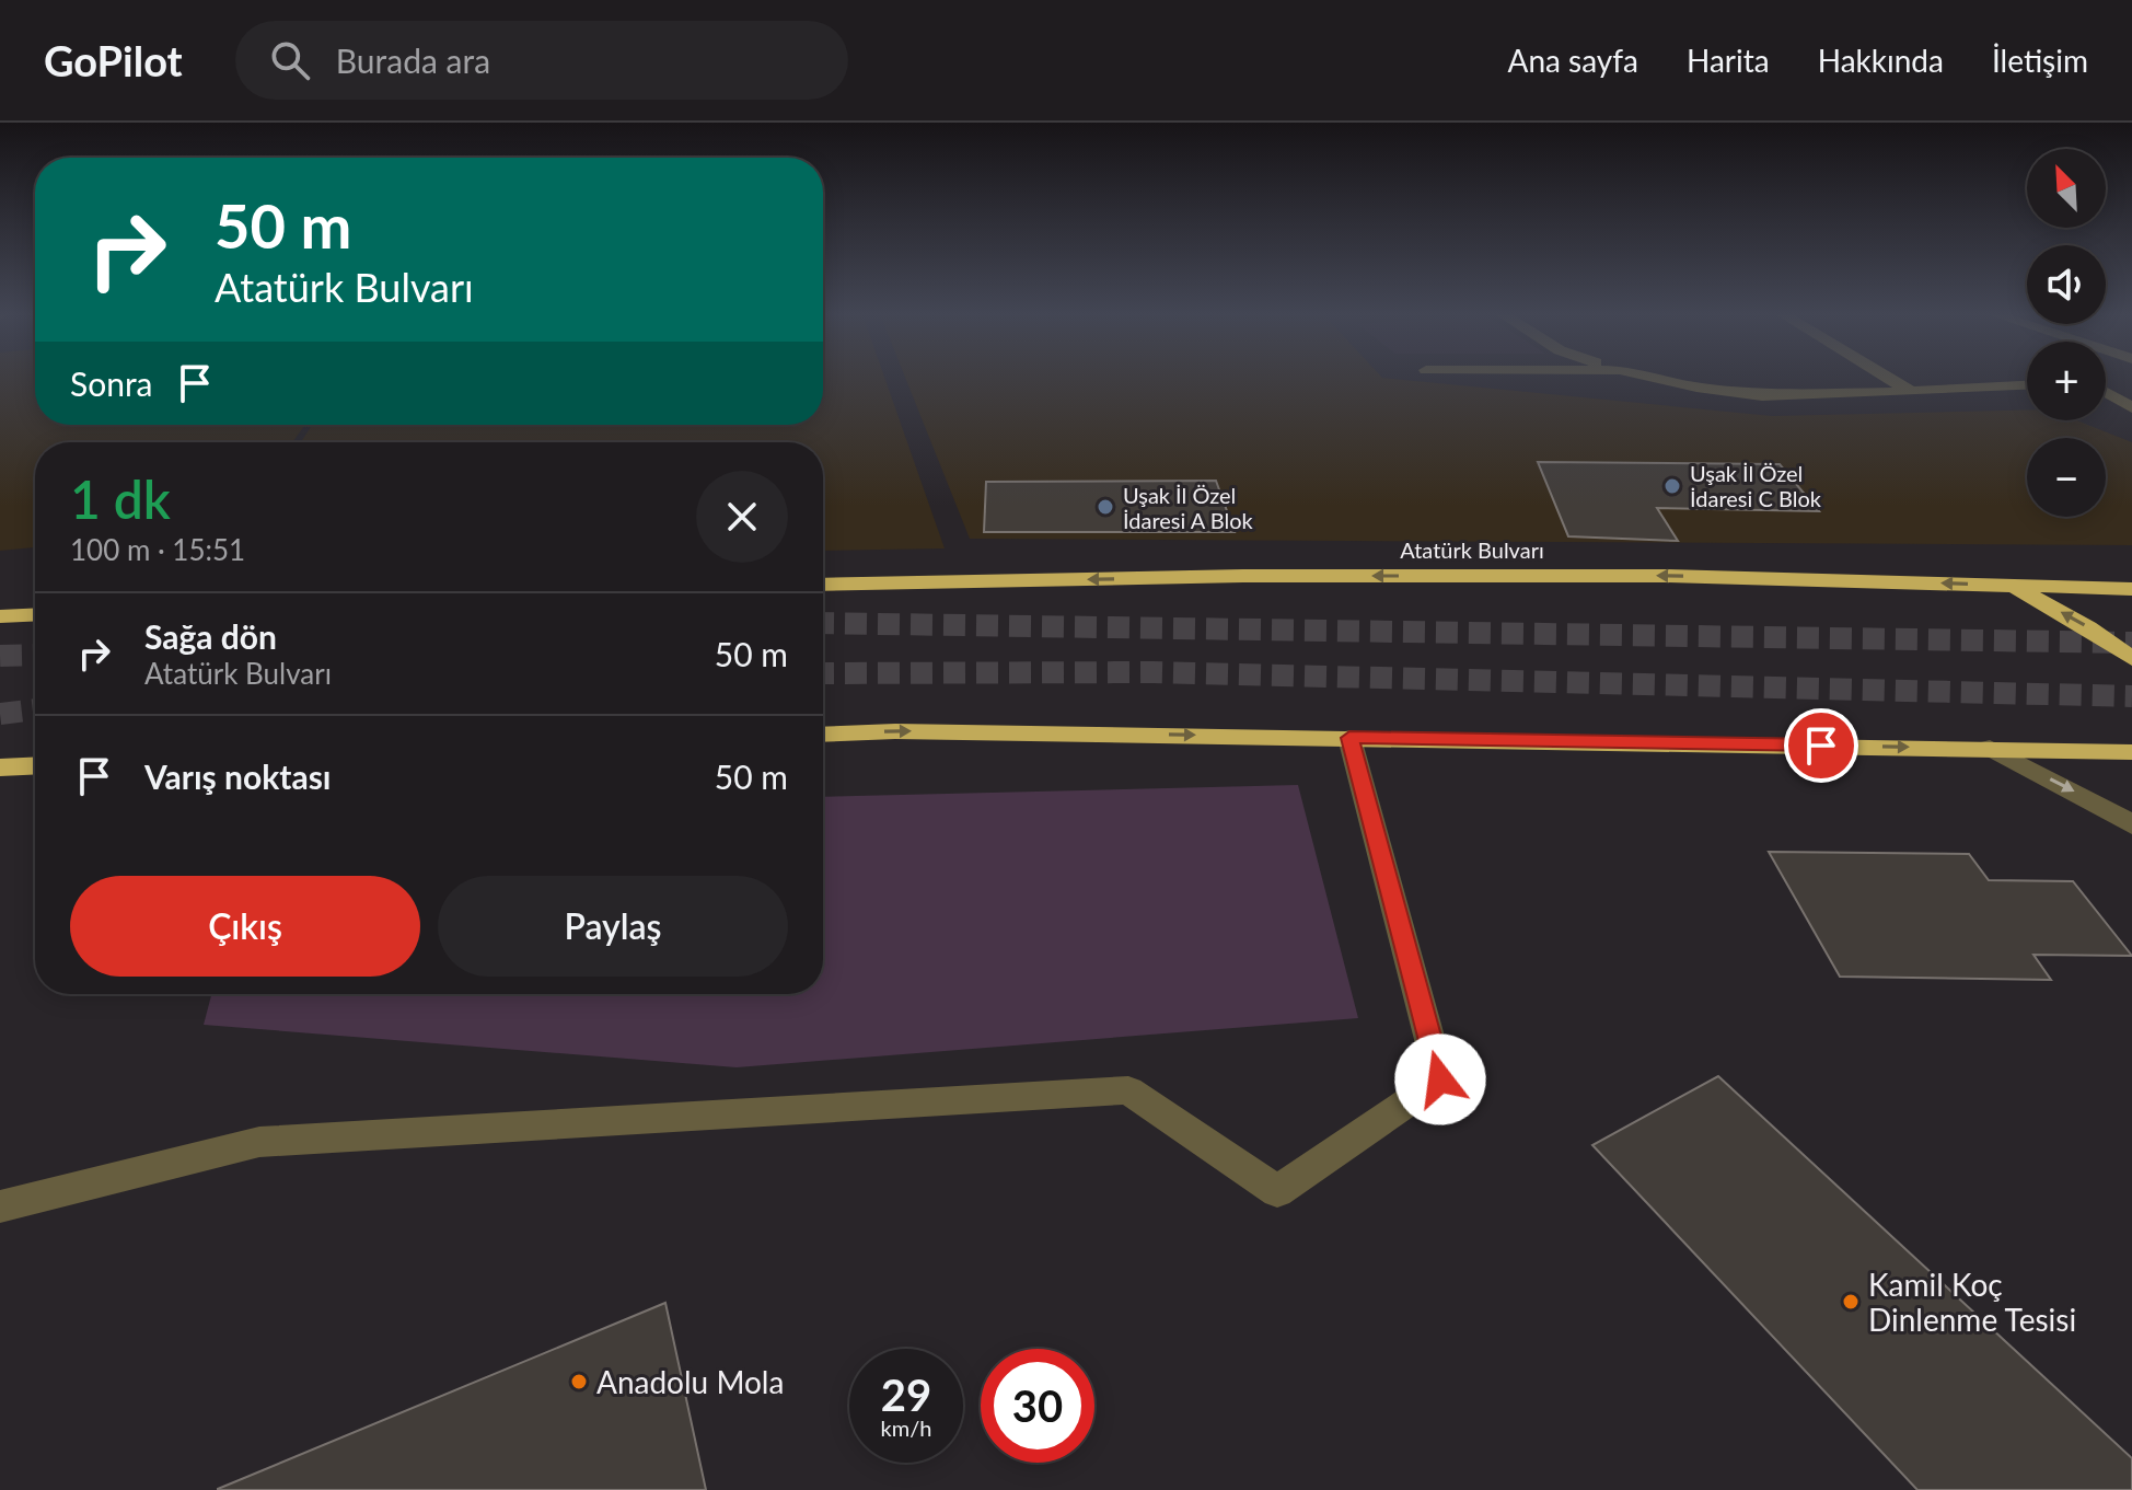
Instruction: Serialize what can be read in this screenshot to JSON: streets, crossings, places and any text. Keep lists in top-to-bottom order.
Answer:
{
  "streets": {
    "highway": ["Atatürk Bulvarı"]
  },
  "places": [
    "Uşak İl Özel İdaresi C Blok",
    "Uşak İl Özel İdaresi A Blok",
    "Kamil Koç Dinlenme Tesisi",
    "Anadolu Mola"
  ],
  "north": "top left",
  "page": {
    "header": "GoPilot",
    "search": "Burada ara",
    "nav": [
      "Ana sayfa",
      "Harita",
      "Hakkında",
      "İletişim"
    ],
    "map_buttons": ["+", "−"],
    "turn": ["50 m", "Atatürk Bulvarı"],
    "then": "Sonra",
    "heading": ["1 dk", "100 m · 15:51"],
    "list": [
      {
        "name": "Sağa dön",
        "note": "Atatürk Bulvarı",
        "value": "50 m"
      },
      {
        "name": "Varış noktası",
        "value": "50 m"
      }
    ],
    "buttons": ["Çıkış", "Paylaş"],
    "speed": "29 km/h",
    "limit": "30"
  }
}
